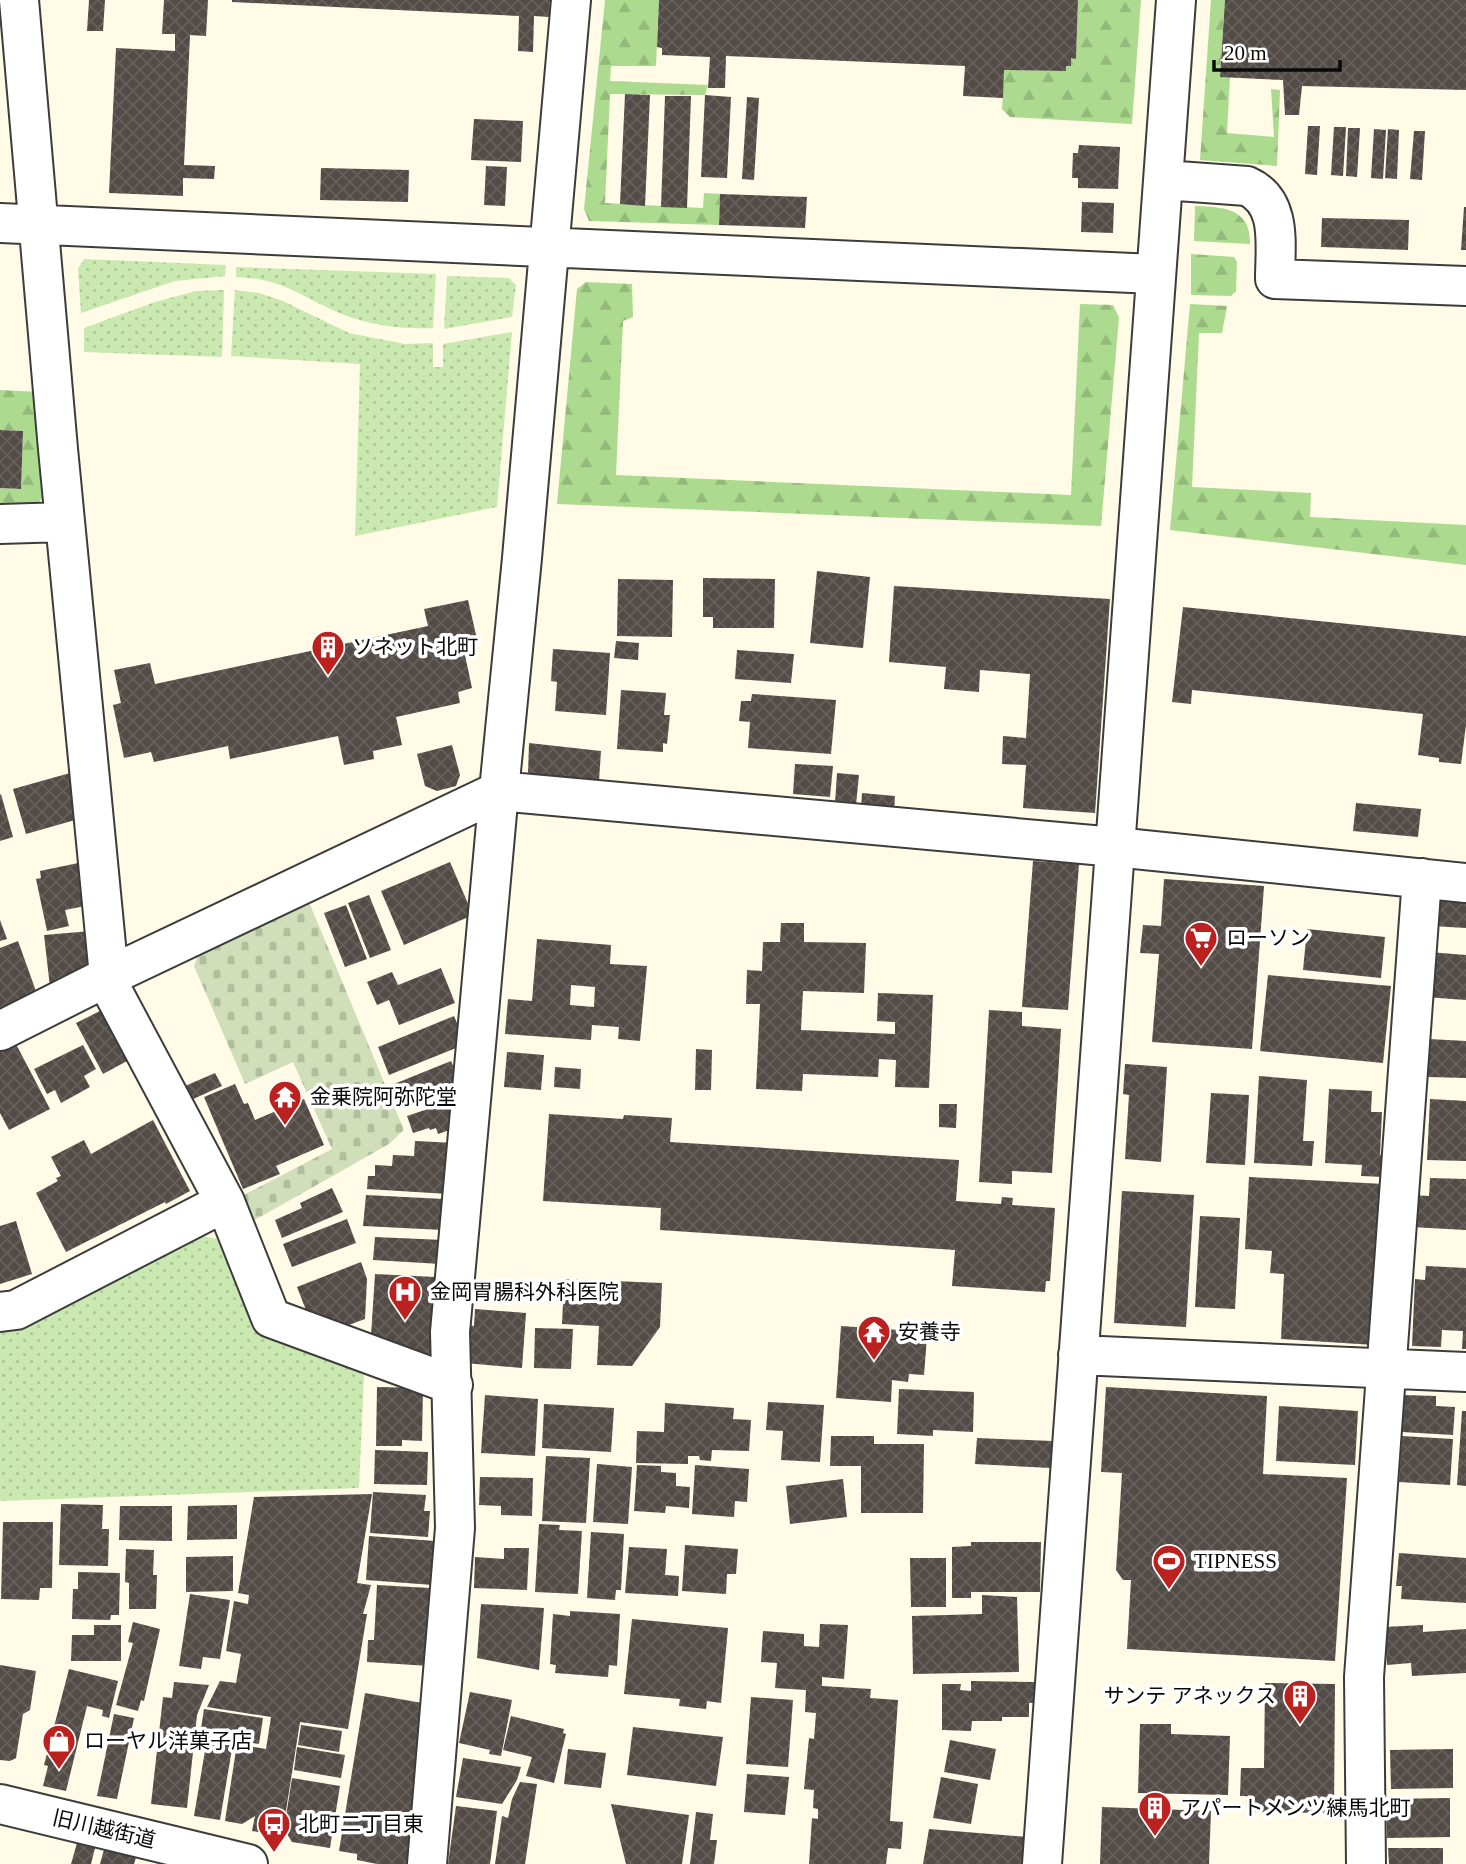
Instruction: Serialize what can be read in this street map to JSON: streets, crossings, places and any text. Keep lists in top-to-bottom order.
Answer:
{
  "streets": {
    "street": ["旧川越街道"]
  },
  "places": {
    "building": ["ソネット北町", "サンテ アネックス", "アパートメンツ練馬北町"],
    "supermarket": ["ローソン"],
    "temple": ["金乗院阿弥陀堂", "安養寺"],
    "hospital": ["金岡胃腸科外科医院"],
    "sports": ["TIPNESS"],
    "shop": ["ローヤル洋菓子店"],
    "bus stop": ["北町二丁目東"]
  },
  "scale_bar": "20 m"
}
